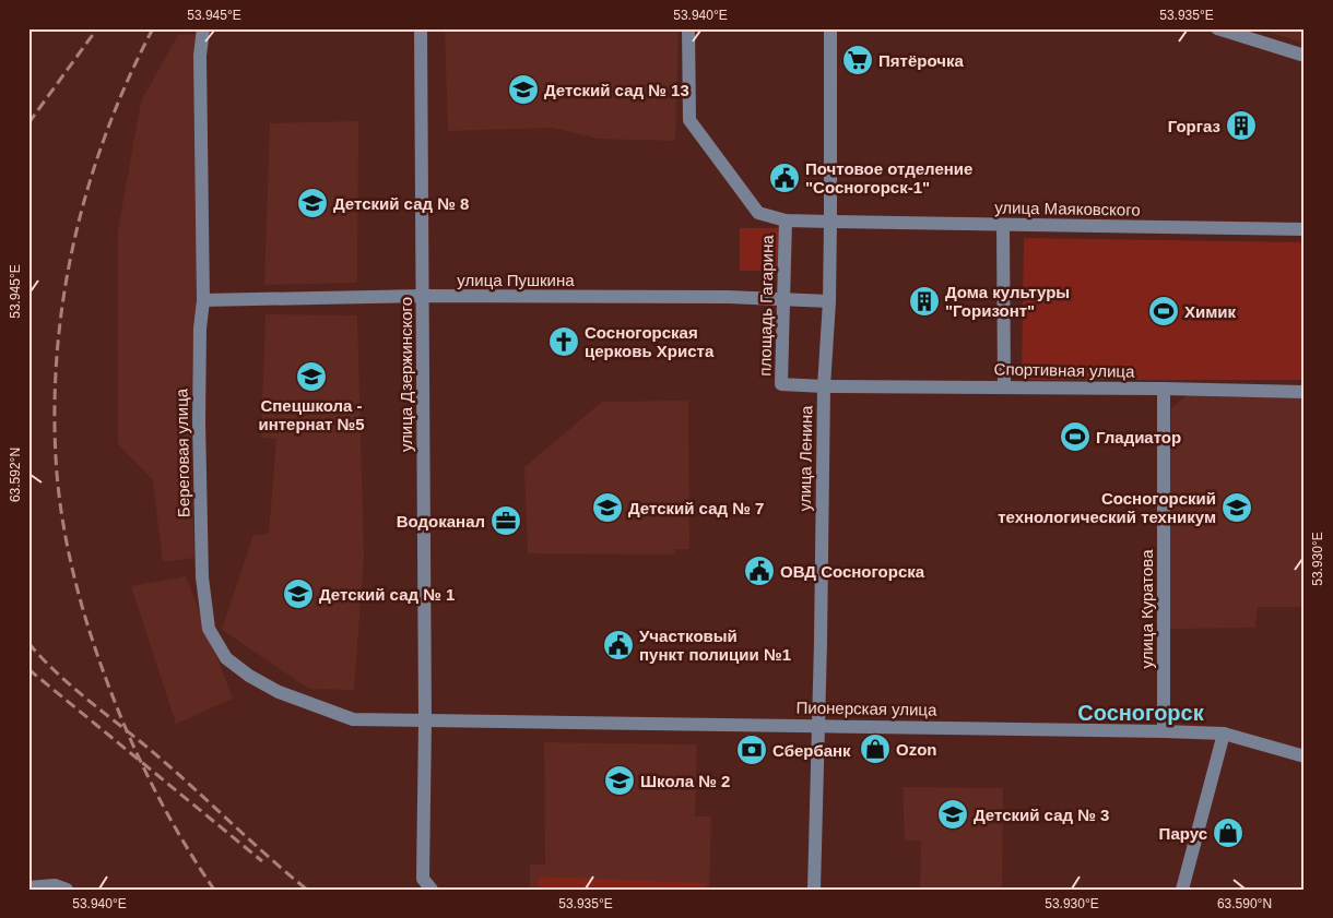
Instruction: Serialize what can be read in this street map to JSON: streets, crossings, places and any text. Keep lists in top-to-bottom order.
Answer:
{
  "streets": {
    "street": [
      "улица Маяковского",
      "улица Пушкина",
      "площадь Гагарина",
      "Спортивная улица",
      "улица Дзержинского",
      "Береговая улица",
      "улица Ленина",
      "улица Куратова",
      "Пионерская улица"
    ]
  },
  "crossings": [
    ["улица Маяковского", "площадь Гагарина"],
    ["улица Маяковского", "улица Ленина"],
    ["улица Пушкина", "площадь Гагарина"],
    ["улица Пушкина", "улица Дзержинского"],
    ["улица Пушкина", "Береговая улица"],
    ["улица Пушкина", "улица Ленина"],
    ["площадь Гагарина", "Спортивная улица"],
    ["площадь Гагарина", "улица Ленина"],
    ["Спортивная улица", "улица Ленина"],
    ["Спортивная улица", "улица Куратова"],
    ["улица Дзержинского", "Береговая улица"],
    ["улица Дзержинского", "Пионерская улица"],
    ["Береговая улица", "Пионерская улица"],
    ["улица Ленина", "Пионерская улица"],
    ["улица Куратова", "Пионерская улица"]
  ],
  "districts": ["Сосногорск"],
  "places": {
    "supermarket": ["Пятёрочка"],
    "school or university": [
      "Детский сад № 13",
      "Детский сад № 8",
      "Спецшкола - интернат №5",
      "Детский сад № 7",
      "Сосногорский технологический техникум",
      "Детский сад № 1",
      "Школа № 2",
      "Детский сад № 3"
    ],
    "building": ["Горгаз", "Дома культуры \"Горизонт\""],
    "public building": ["Почтовое отделение \"Сосногорск-1\"", "ОВД Сосногорска", "Участковый пункт полиции №1"],
    "sports": ["Химик", "Гладиатор"],
    "church": ["Сосногорская церковь Христа"],
    "office": ["Водоканал"],
    "shop": ["Ozon", "Парус"],
    "bank": ["Сбербанк"]
  },
  "coordinates": [
    "53.945°E",
    "53.940°E",
    "53.935°E",
    "63.592°N",
    "53.930°E",
    "63.590°N"
  ]
}
